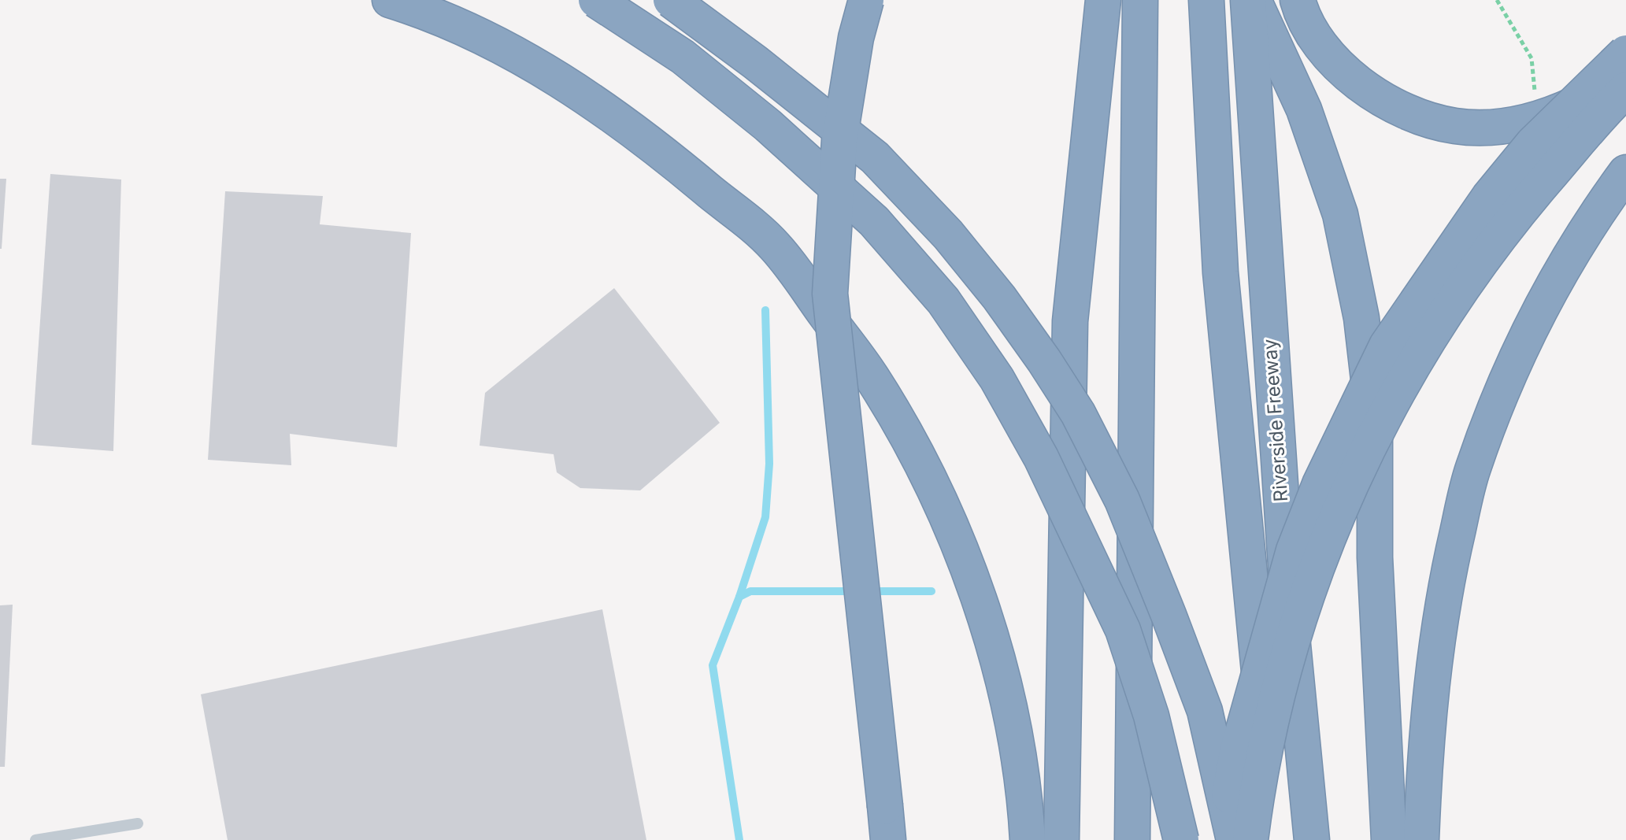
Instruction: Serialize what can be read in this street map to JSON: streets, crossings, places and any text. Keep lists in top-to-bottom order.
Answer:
{
  "streets": {
    "highway": ["Riverside Freeway"]
  }
}
